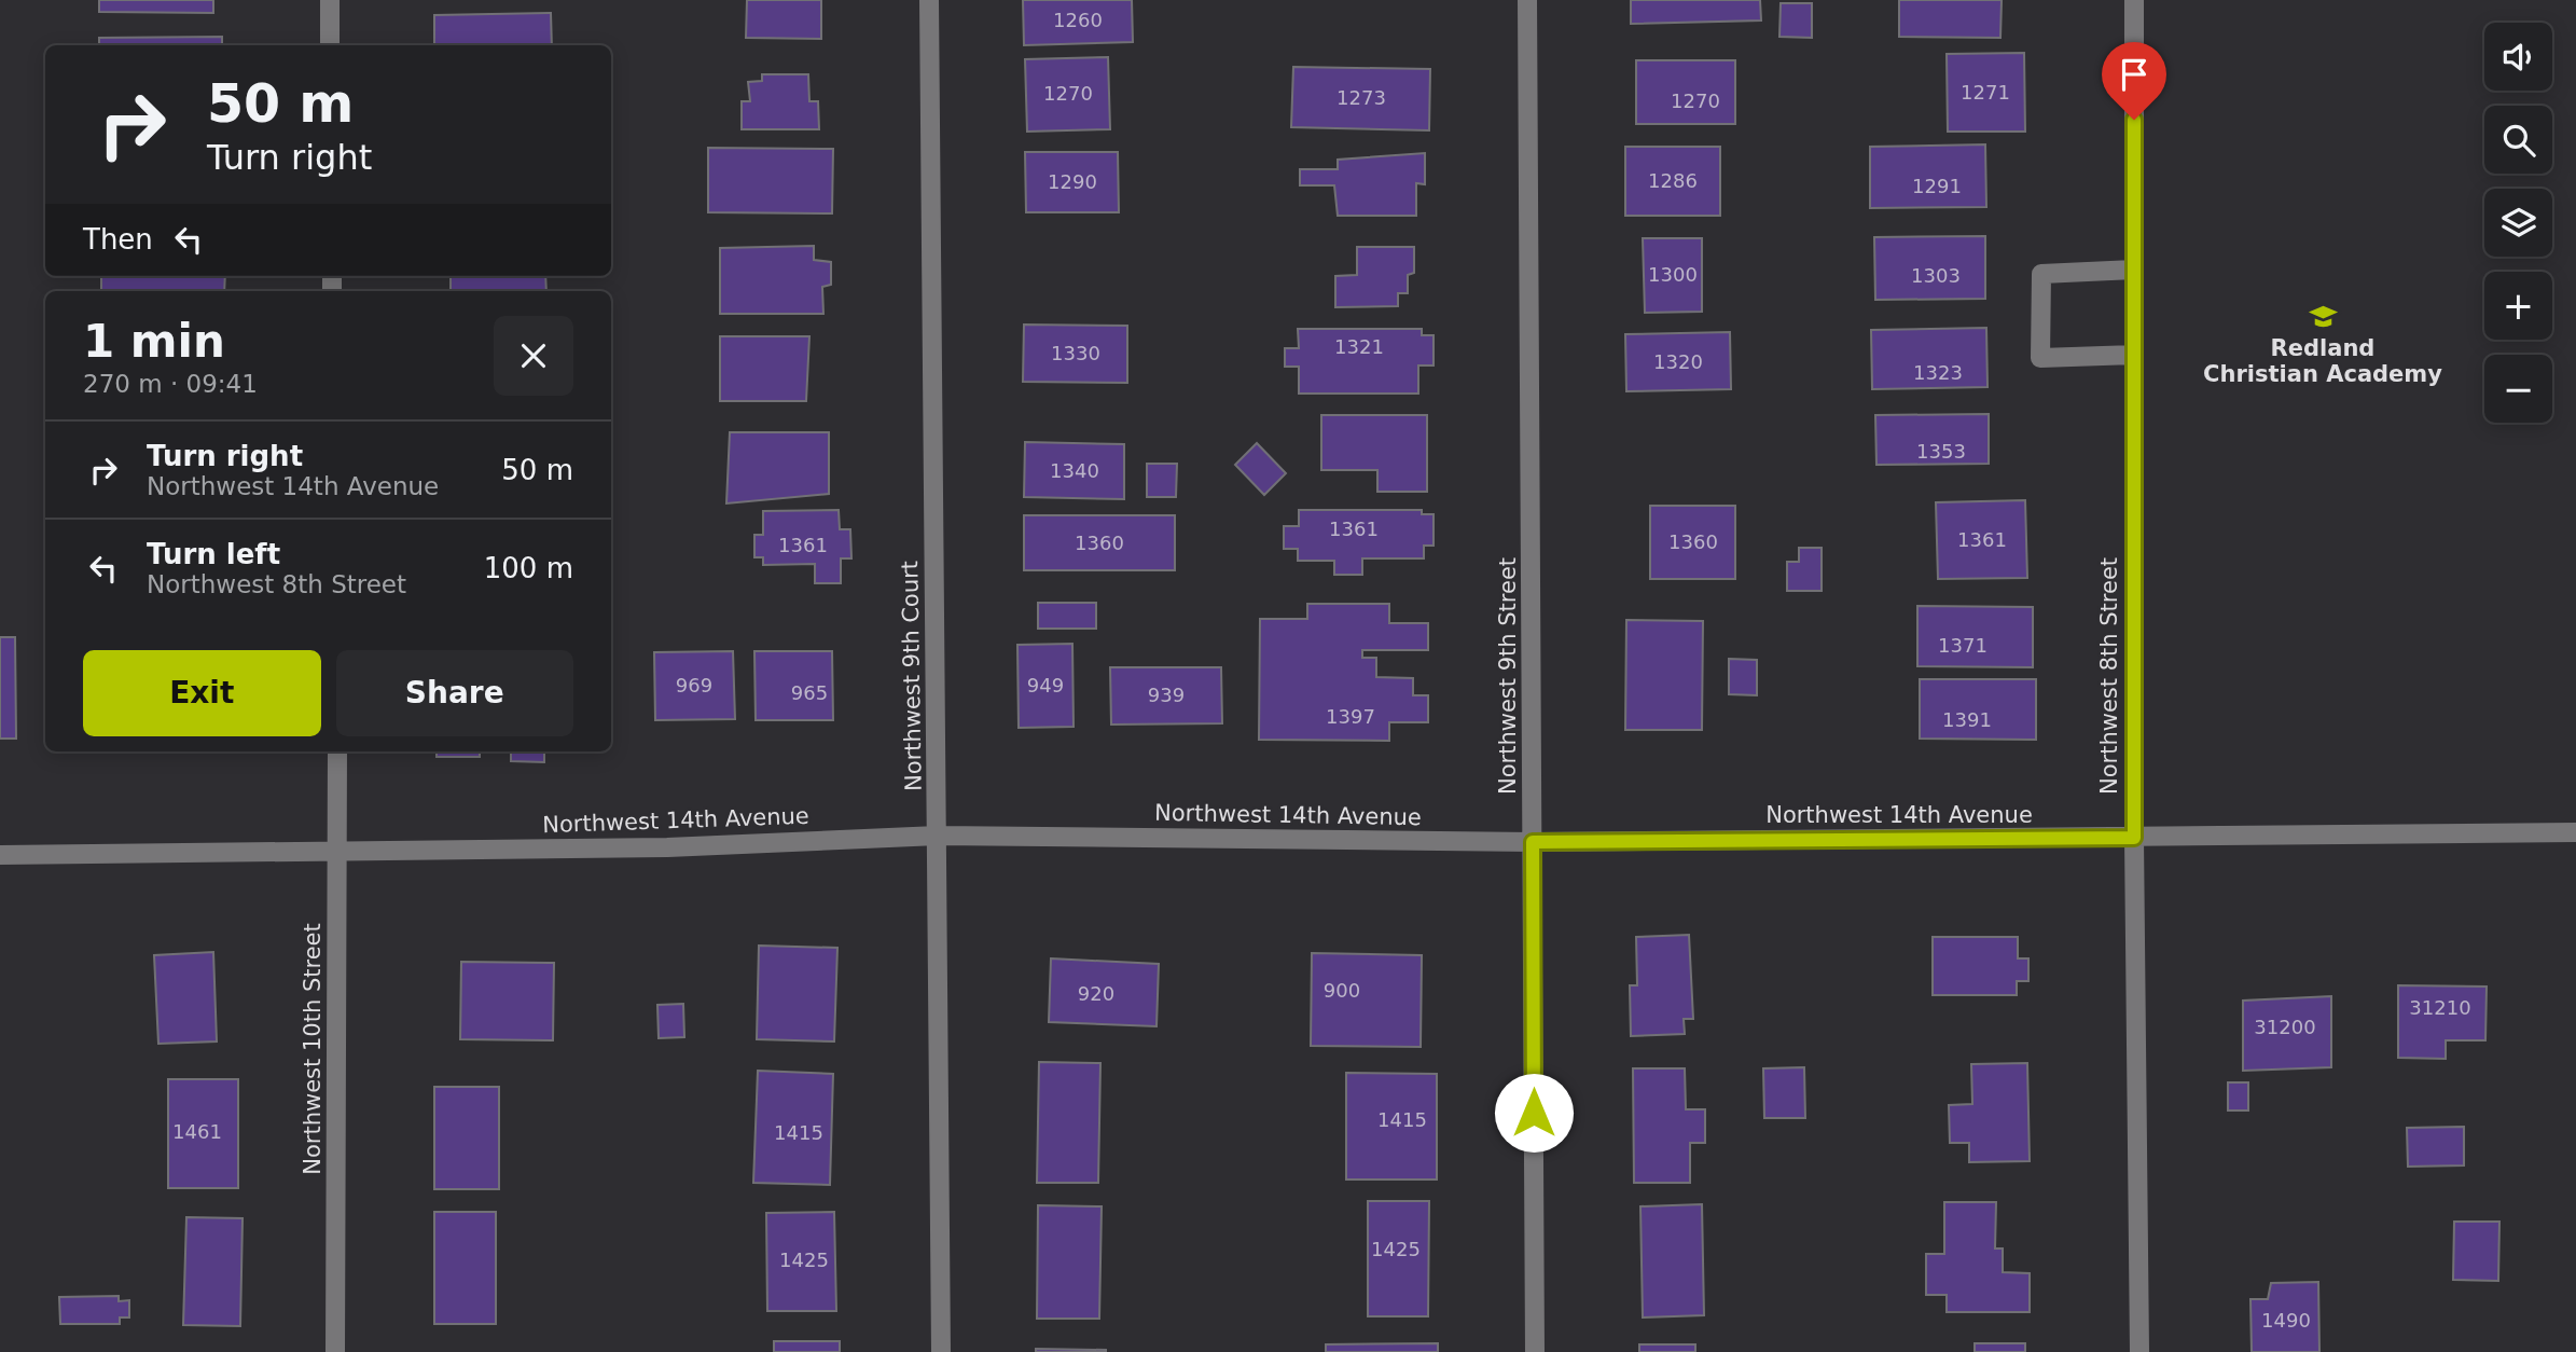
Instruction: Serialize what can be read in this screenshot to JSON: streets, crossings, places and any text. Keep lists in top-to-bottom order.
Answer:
{
  "streets": {
    "street": [
      "Northwest 9th Court",
      "Northwest 9th Street",
      "Northwest 8th Street",
      "Northwest 14th Avenue",
      "Northwest 10th Street"
    ]
  },
  "crossings": [
    ["Northwest 9th Court", "Northwest 14th Avenue"],
    ["Northwest 9th Street", "Northwest 14th Avenue"],
    ["Northwest 8th Street", "Northwest 14th Avenue"],
    ["Northwest 14th Avenue", "Northwest 10th Street"]
  ],
  "places": {
    "school or university": ["Redland Christian Academy"]
  },
  "house_numbers": [
    "1260",
    "1271",
    "1270",
    "1273",
    "1270",
    "1286",
    "1290",
    "1291",
    "1300",
    "1303",
    "1321",
    "1330",
    "1320",
    "1323",
    "1353",
    "1340",
    "1361",
    "1361",
    "1360",
    "1360",
    "1361",
    "1371",
    "969",
    "949",
    "965",
    "939",
    "1397",
    "1391",
    "900",
    "920",
    "31210",
    "31200",
    "1415",
    "1461",
    "1415",
    "1425",
    "1425",
    "1490"
  ],
  "page": {
    "map_buttons": ["+", "−"],
    "turn": ["50 m", "Turn right"],
    "then": "Then",
    "heading": ["1 min", "270 m · 09:41"],
    "list": [
      {
        "name": "Turn right",
        "note": "Northwest 14th Avenue",
        "value": "50 m"
      },
      {
        "name": "Turn left",
        "note": "Northwest 8th Street",
        "value": "100 m"
      }
    ],
    "buttons": ["Exit", "Share"]
  }
}
